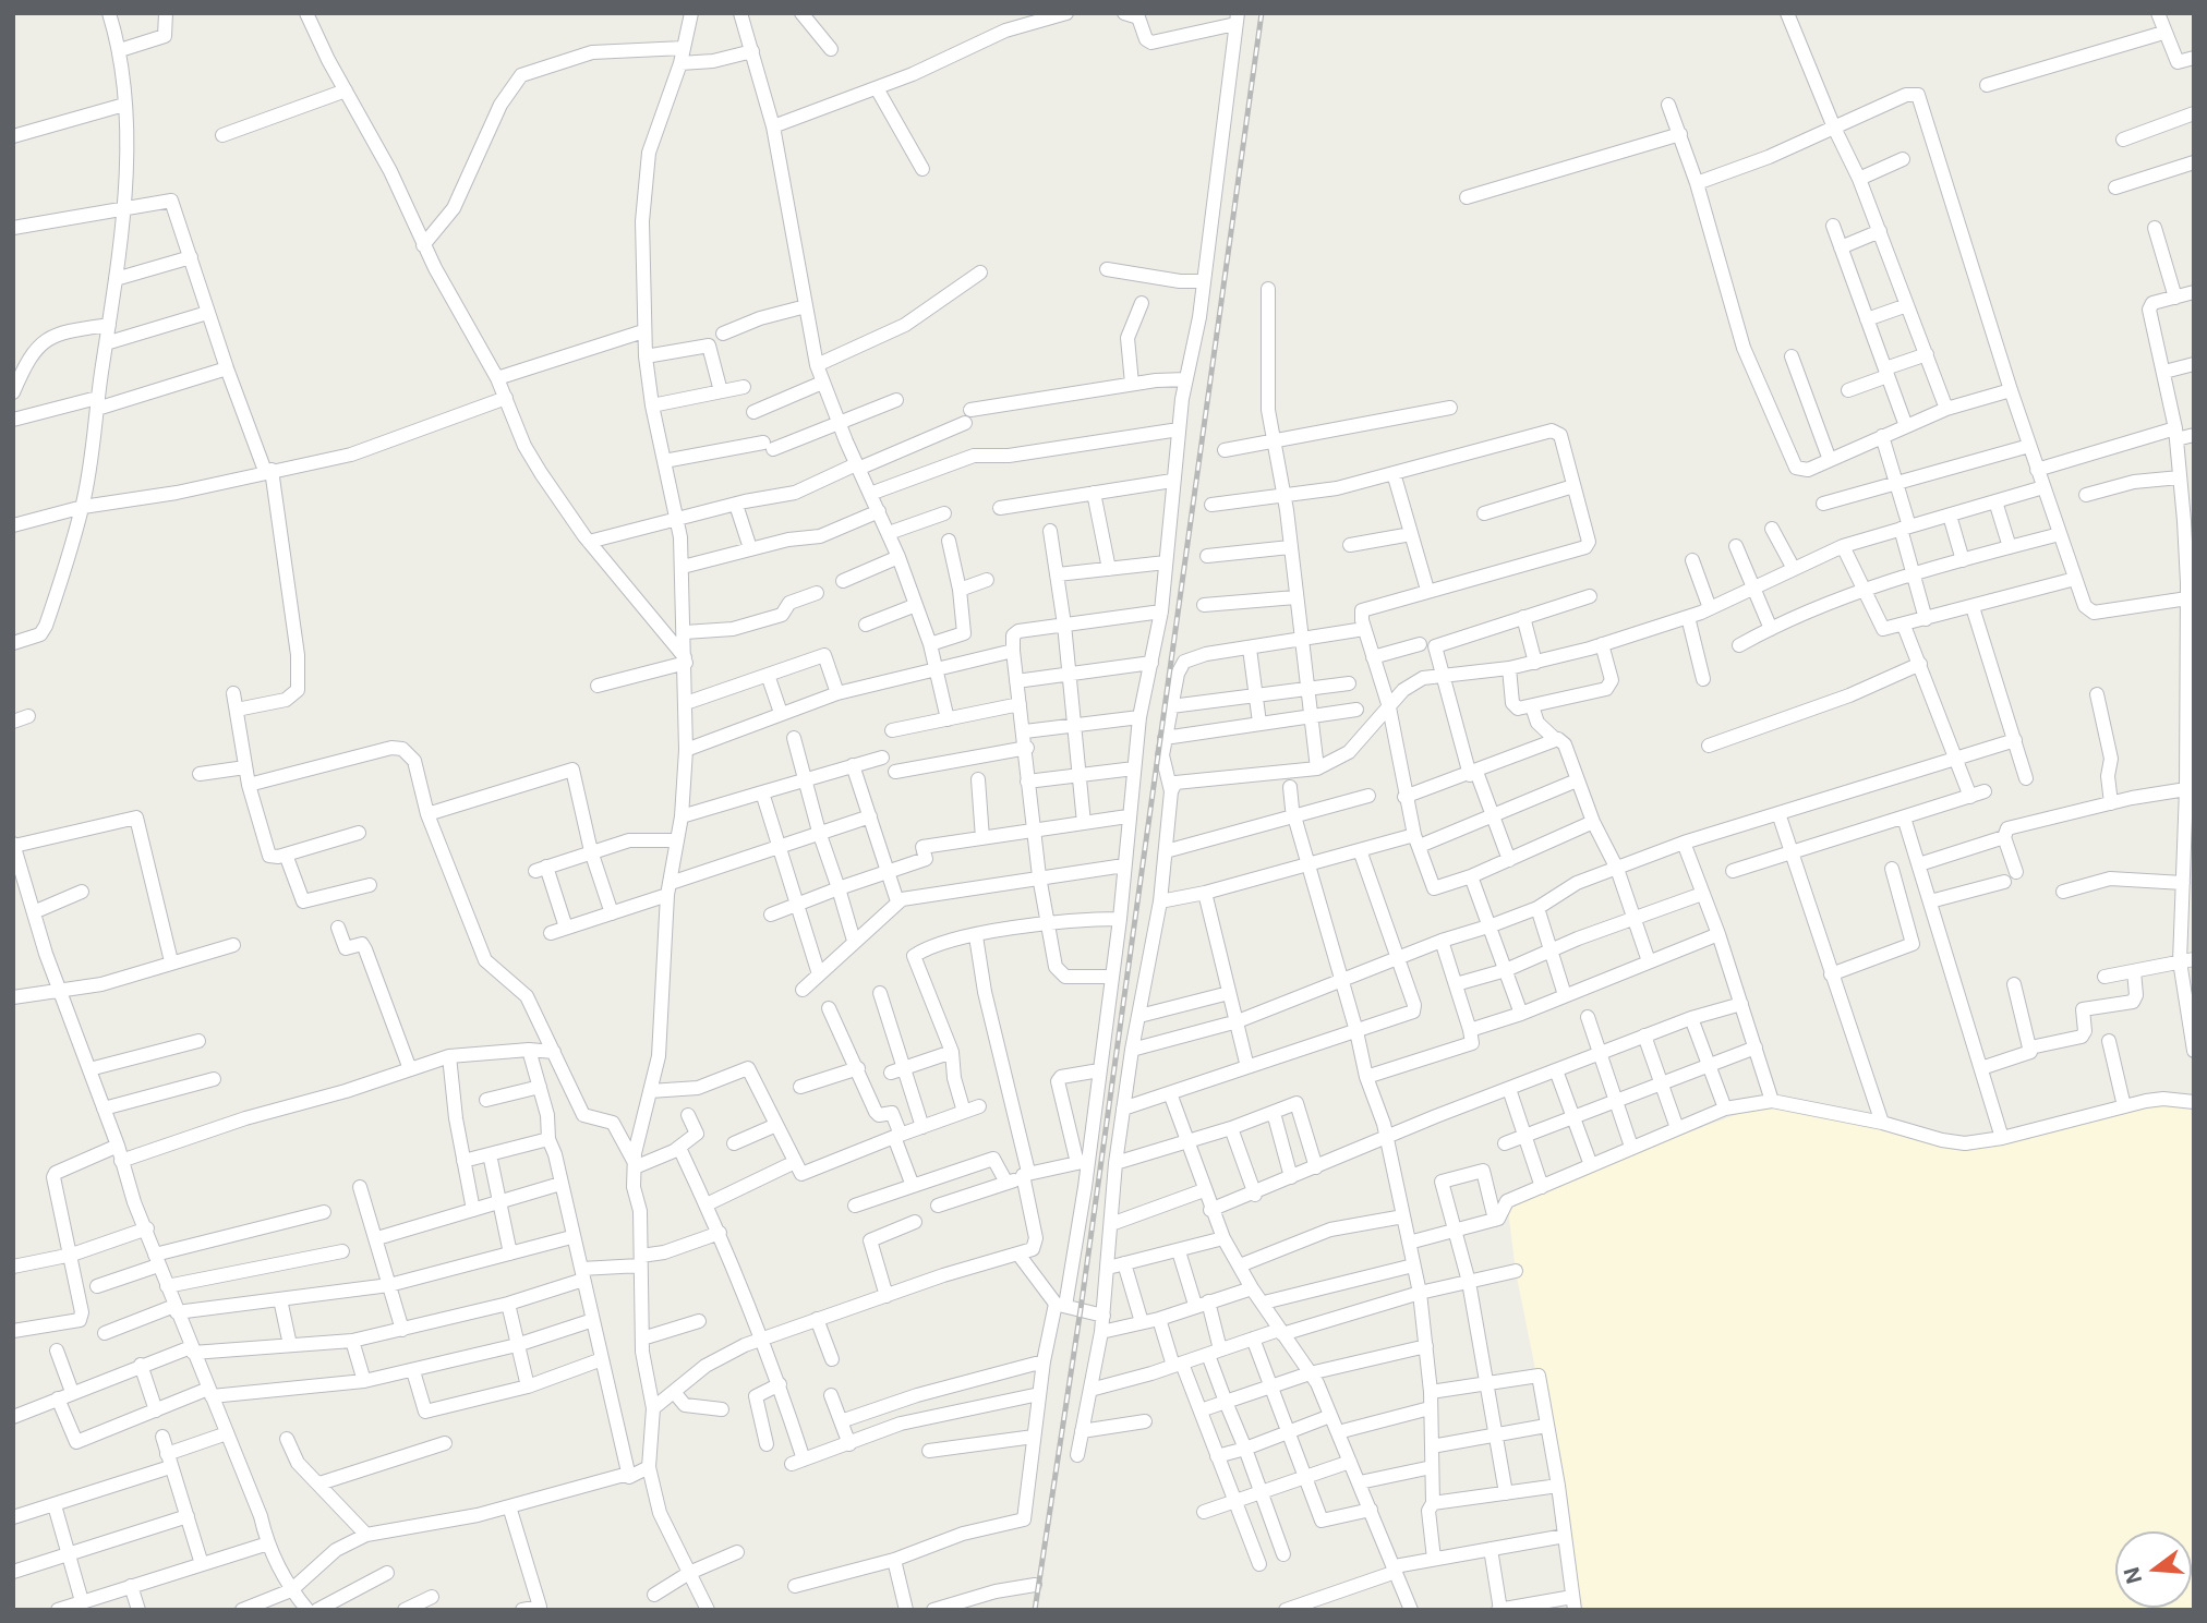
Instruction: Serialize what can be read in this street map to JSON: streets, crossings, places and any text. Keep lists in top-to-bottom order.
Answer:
{
  "north": "left"
}
